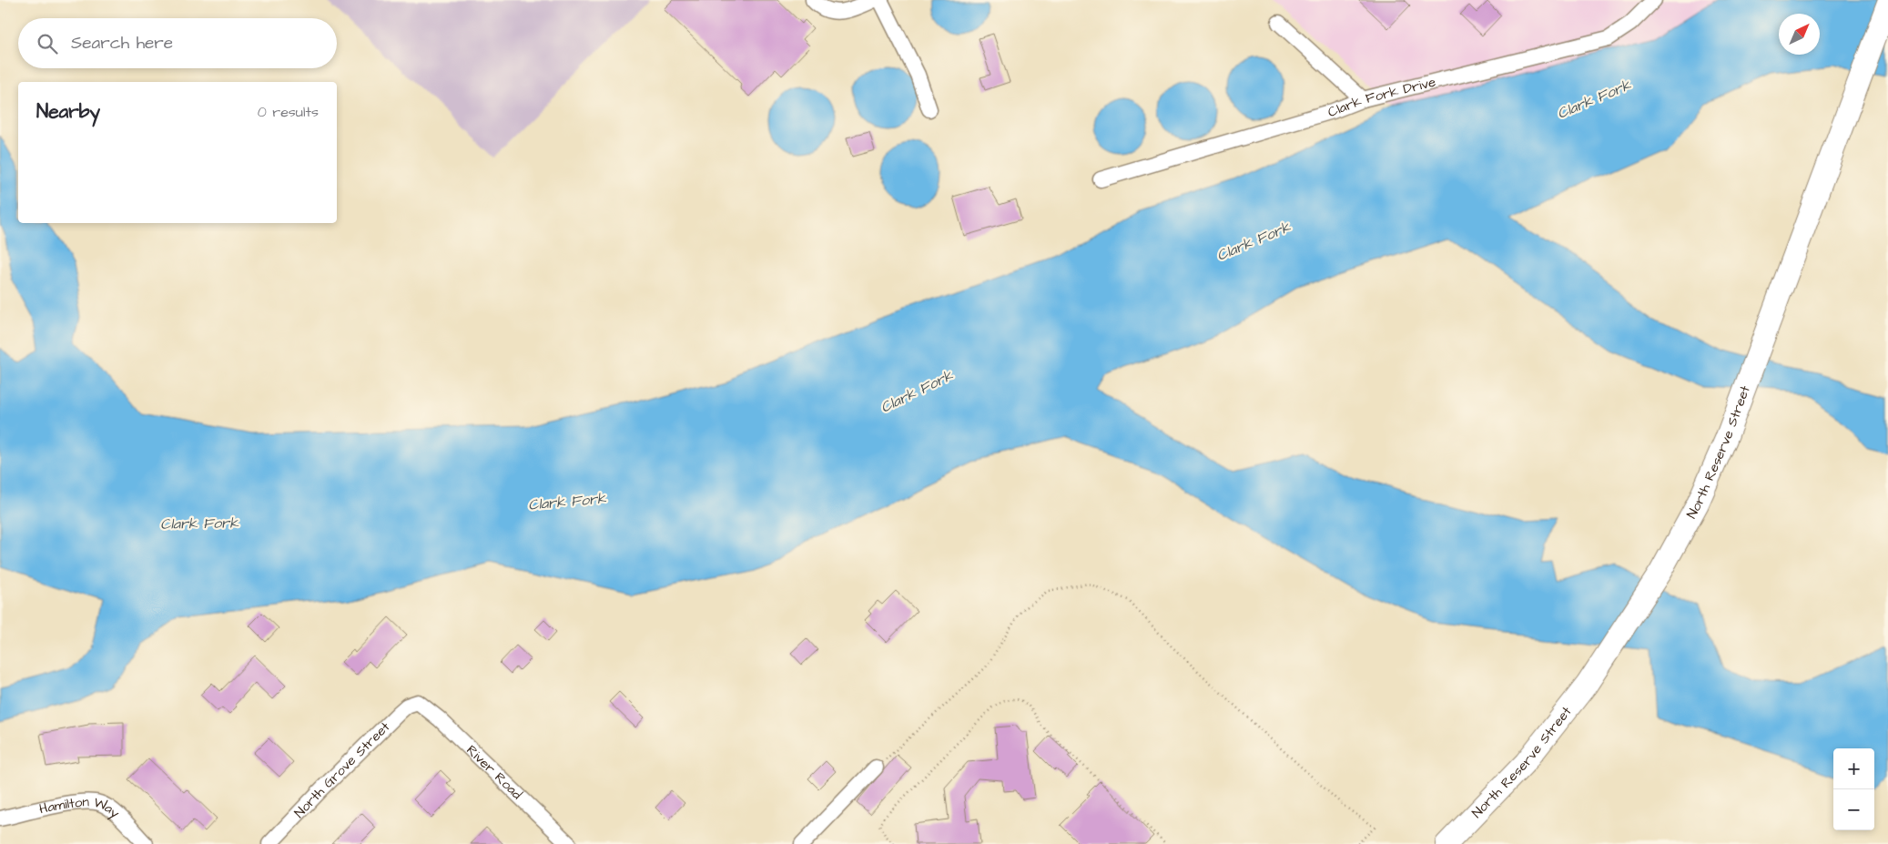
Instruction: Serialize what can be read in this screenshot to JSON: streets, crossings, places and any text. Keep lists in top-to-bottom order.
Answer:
{
  "streets": {
    "highway": ["North Reserve Street"],
    "street": [
      "Clark Fork Drive",
      "North Grove Street",
      "River Road",
      "Hamilton Way"
    ]
  },
  "crossings": [
    ["North Grove Street", "River Road"]
  ],
  "water": ["Clark Fork"],
  "north": "top right",
  "page": {
    "search": "Search here",
    "heading": ["Nearby", "0 results"],
    "map_buttons": ["+", "−"]
  }
}
